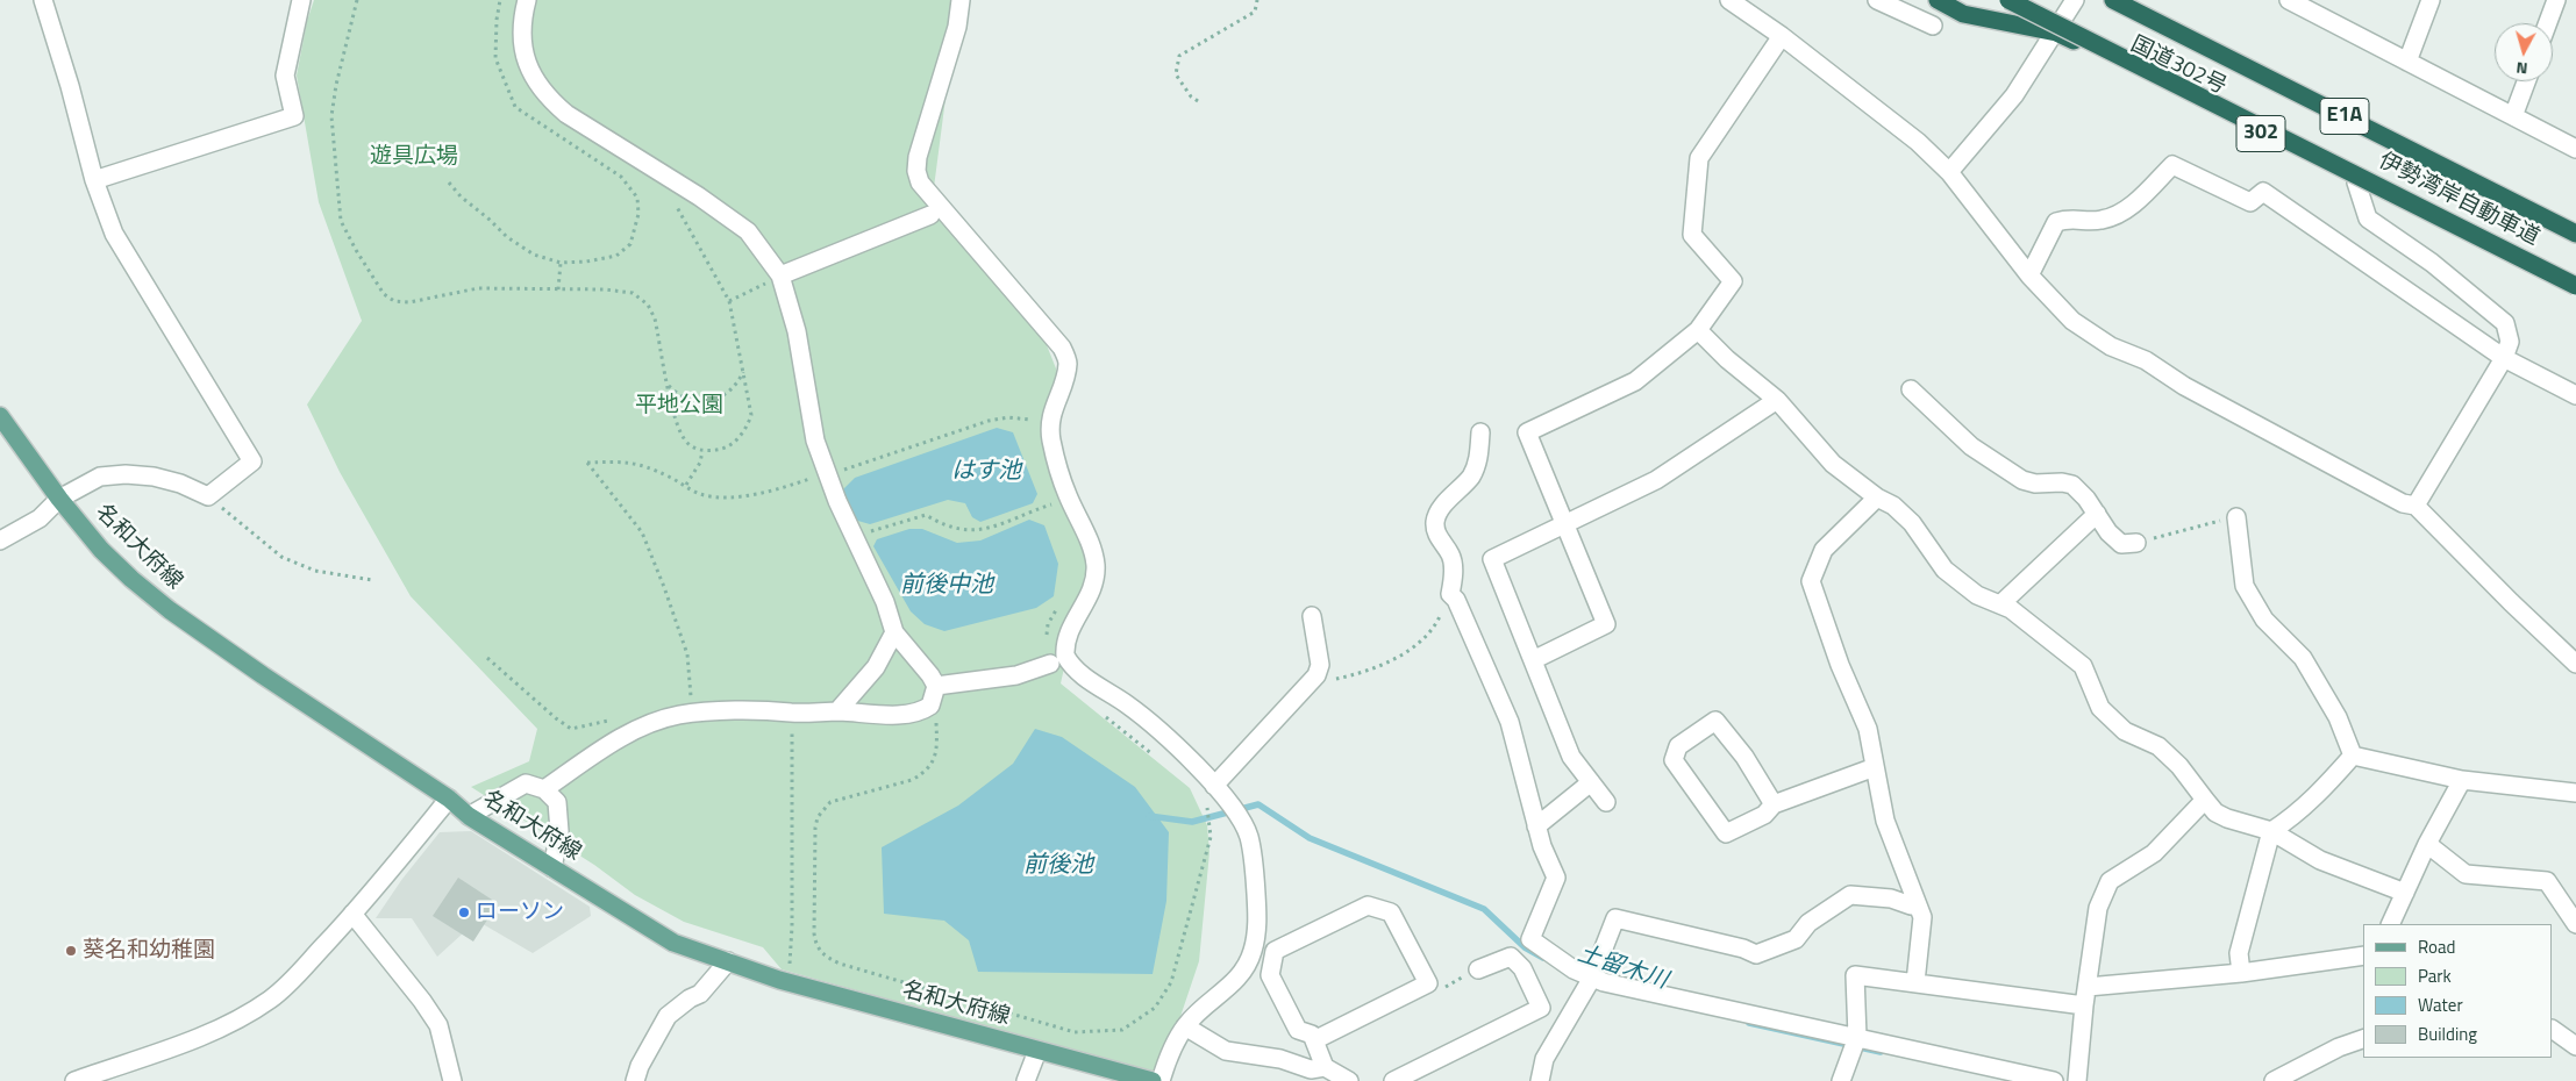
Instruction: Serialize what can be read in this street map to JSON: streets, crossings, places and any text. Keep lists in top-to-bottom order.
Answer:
{
  "streets": {
    "highway": [
      "国道302号",
      "E1A",
      "302",
      "伊勢湾岸自動車道"
    ],
    "main road": ["名和大府線"]
  },
  "water": [
    "はす池",
    "前後中池",
    "前後池",
    "土留木川"
  ],
  "parks": ["遊具広場", "平地公園"],
  "places": ["ローソン", "葵名和幼稚園"],
  "legend": [
    "Road",
    "Park",
    "Water",
    "Building"
  ],
  "north": "bottom"
}
